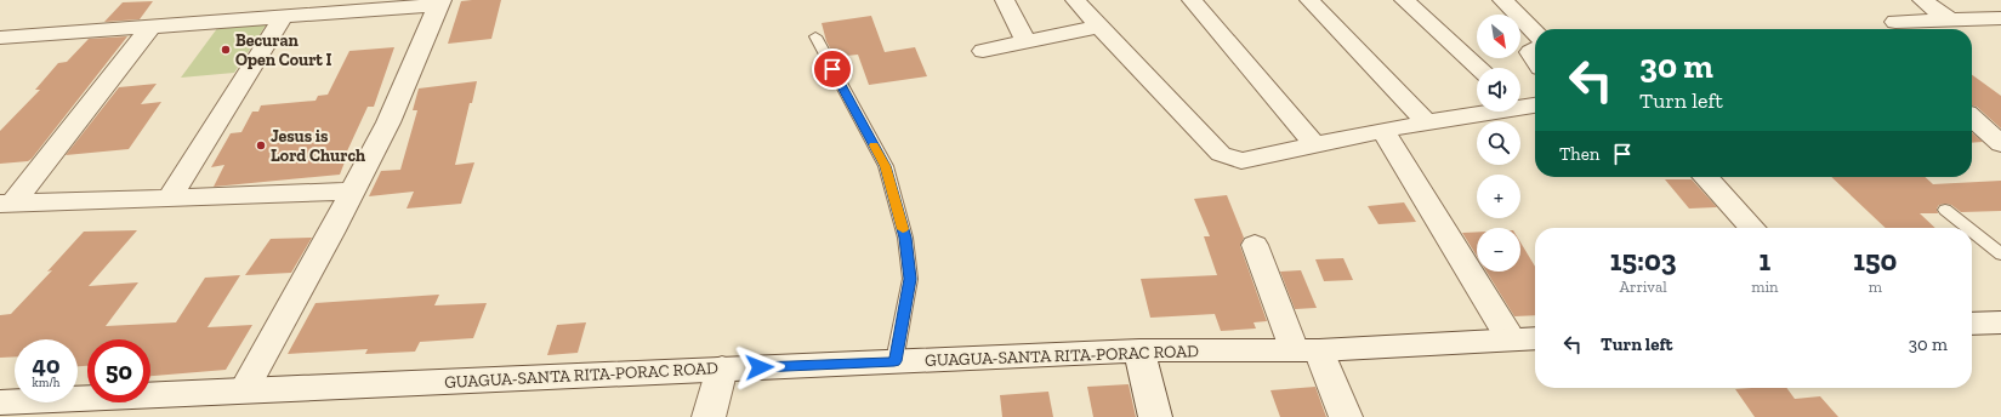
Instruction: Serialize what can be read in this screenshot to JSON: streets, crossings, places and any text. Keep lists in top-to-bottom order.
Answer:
{
  "streets": {
    "street": ["GUAGUA-SANTA RITA-PORAC ROAD"]
  },
  "places": ["Becuran Open Court I", "Jesus is Lord Church"],
  "north": "bottom right",
  "page": {
    "map_buttons": ["+", "−"],
    "turn": ["30 m", "Turn left"],
    "then": "Then",
    "eta": [
      "15:03",
      "Arrival",
      "1",
      "min",
      "150",
      "m"
    ],
    "list": [
      {
        "name": "Turn left",
        "value": "30 m"
      }
    ],
    "speed": "40 km/h",
    "limit": "50"
  }
}
